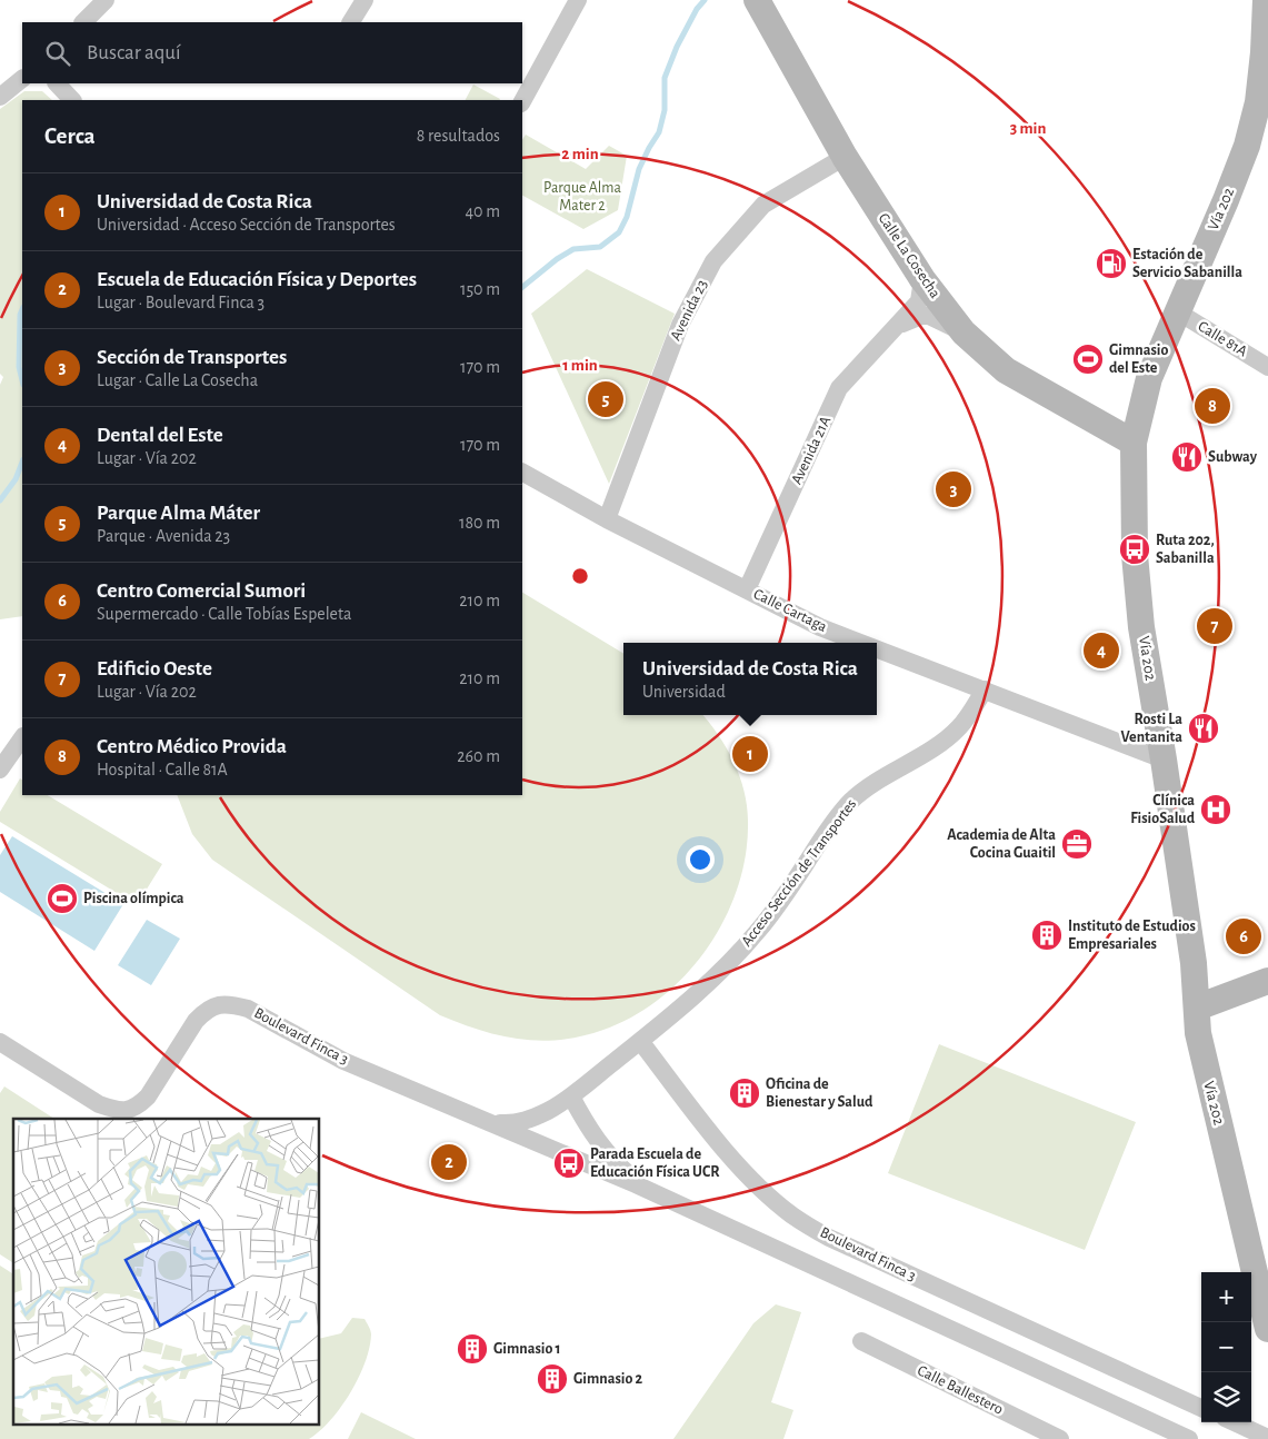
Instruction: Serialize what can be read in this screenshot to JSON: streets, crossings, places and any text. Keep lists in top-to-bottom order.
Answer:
{
  "streets": {
    "main road": ["Vía 202", "Calle La Cosecha"],
    "street": [
      "Avenida 23",
      "Calle 81A",
      "Avenida 21A",
      "Calle Cartaga",
      "Acceso Sección de Transportes",
      "Boulevard Finca 3",
      "Calle Ballestero"
    ]
  },
  "crossings": [
    ["Vía 202", "Calle La Cosecha"],
    ["Vía 202", "Calle 81A"],
    ["Vía 202", "Calle Cartaga"],
    ["Calle La Cosecha", "Avenida 23"],
    ["Calle La Cosecha", "Avenida 21A"],
    ["Avenida 23", "Calle Cartaga"],
    ["Avenida 21A", "Calle Cartaga"],
    ["Calle Cartaga", "Acceso Sección de Transportes"],
    ["Acceso Sección de Transportes", "Boulevard Finca 3"]
  ],
  "parks": ["Parque Alma Mater 2"],
  "places": {
    "fuel station": ["Estación de Servicio Sabanilla"],
    "sports": ["Gimnasio del Este", "Piscina olímpica"],
    "restaurant": ["Subway", "Rosti La Ventanita"],
    "bus stop": ["Ruta 202, Sabanilla", "Parada Escuela de Educación Física UCR"],
    "hospital": ["Clínica FisioSalud"],
    "office": ["Academia de Alta Cocina Guaitil"],
    "building": [
      "Instituto de Estudios Empresariales",
      "Oficina de Bienestar y Salud",
      "Gimnasio 1",
      "Gimnasio 2"
    ]
  },
  "page": {
    "search": "Buscar aquí",
    "heading": ["Cerca", "8 resultados"],
    "list": [
      {
        "mark": "1",
        "name": "Universidad de Costa Rica",
        "note": "Universidad · Acceso Sección de Transportes",
        "value": "40 m"
      },
      {
        "mark": "2",
        "name": "Escuela de Educación Física y Deportes",
        "note": "Lugar · Boulevard Finca 3",
        "value": "150 m"
      },
      {
        "mark": "3",
        "name": "Sección de Transportes",
        "note": "Lugar · Calle La Cosecha",
        "value": "170 m"
      },
      {
        "mark": "4",
        "name": "Dental del Este",
        "note": "Lugar · Vía 202",
        "value": "170 m"
      },
      {
        "mark": "5",
        "name": "Parque Alma Máter",
        "note": "Parque · Avenida 23",
        "value": "180 m"
      },
      {
        "mark": "6",
        "name": "Centro Comercial Sumori",
        "note": "Supermercado · Calle Tobías Espeleta",
        "value": "210 m"
      },
      {
        "mark": "7",
        "name": "Edificio Oeste",
        "note": "Lugar · Vía 202",
        "value": "210 m"
      },
      {
        "mark": "8",
        "name": "Centro Médico Provida",
        "note": "Hospital · Calle 81A",
        "value": "260 m"
      }
    ],
    "pins": [
      "5",
      "8",
      "3",
      "7",
      "4",
      "1",
      "6",
      "2"
    ],
    "popup": ["Universidad de Costa Rica", "Universidad"],
    "map_buttons": ["+", "−"]
  },
  "rings": ["3 min", "2 min", "1 min"]
}
